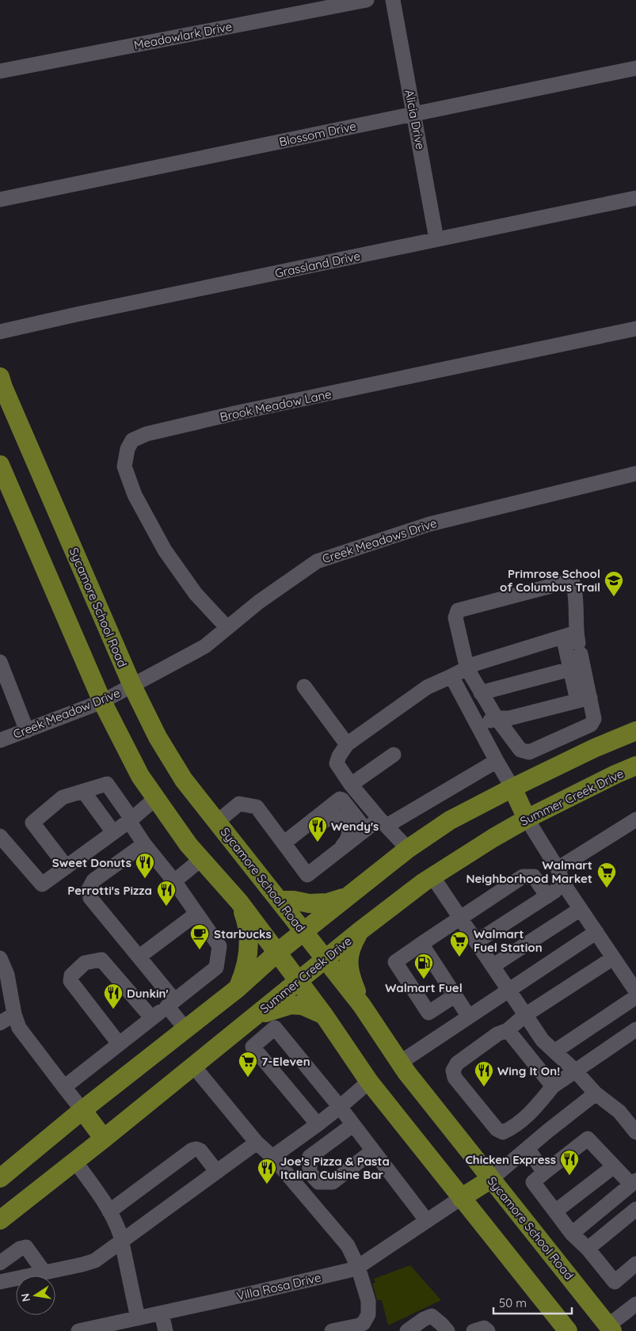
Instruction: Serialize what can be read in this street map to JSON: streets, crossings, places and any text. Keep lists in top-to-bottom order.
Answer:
{
  "streets": {
    "main road": ["Sycamore School Road", "Summer Creek Drive"],
    "street": [
      "Meadowlark Drive",
      "Alicia Drive",
      "Blossom Drive",
      "Grassland Drive",
      "Brook Meadow Lane",
      "Creek Meadows Drive",
      "Creek Meadow Drive",
      "Villa Rosa Drive"
    ]
  },
  "crossings": [
    ["Alicia Drive", "Blossom Drive"],
    ["Alicia Drive", "Grassland Drive"],
    ["Brook Meadow Lane", "Creek Meadows Drive"],
    ["Creek Meadows Drive", "Sycamore School Road"],
    ["Creek Meadows Drive", "Creek Meadow Drive"],
    ["Sycamore School Road", "Creek Meadow Drive"],
    ["Sycamore School Road", "Summer Creek Drive"]
  ],
  "places": {
    "school or university": ["Primrose School of Columbus Trail"],
    "restaurant": [
      "Wendy's",
      "Sweet Donuts",
      "Perrotti's Pizza",
      "Dunkin'",
      "Wing It On!",
      "Chicken Express",
      "Joe's Pizza & Pasta Italian Cuisine Bar"
    ],
    "supermarket": ["Walmart Neighborhood Market", "Walmart Fuel Station", "7-Eleven"],
    "cafe": ["Starbucks"],
    "fuel station": ["Walmart Fuel"]
  },
  "scale_bar": "50 m",
  "north": "left"
}
